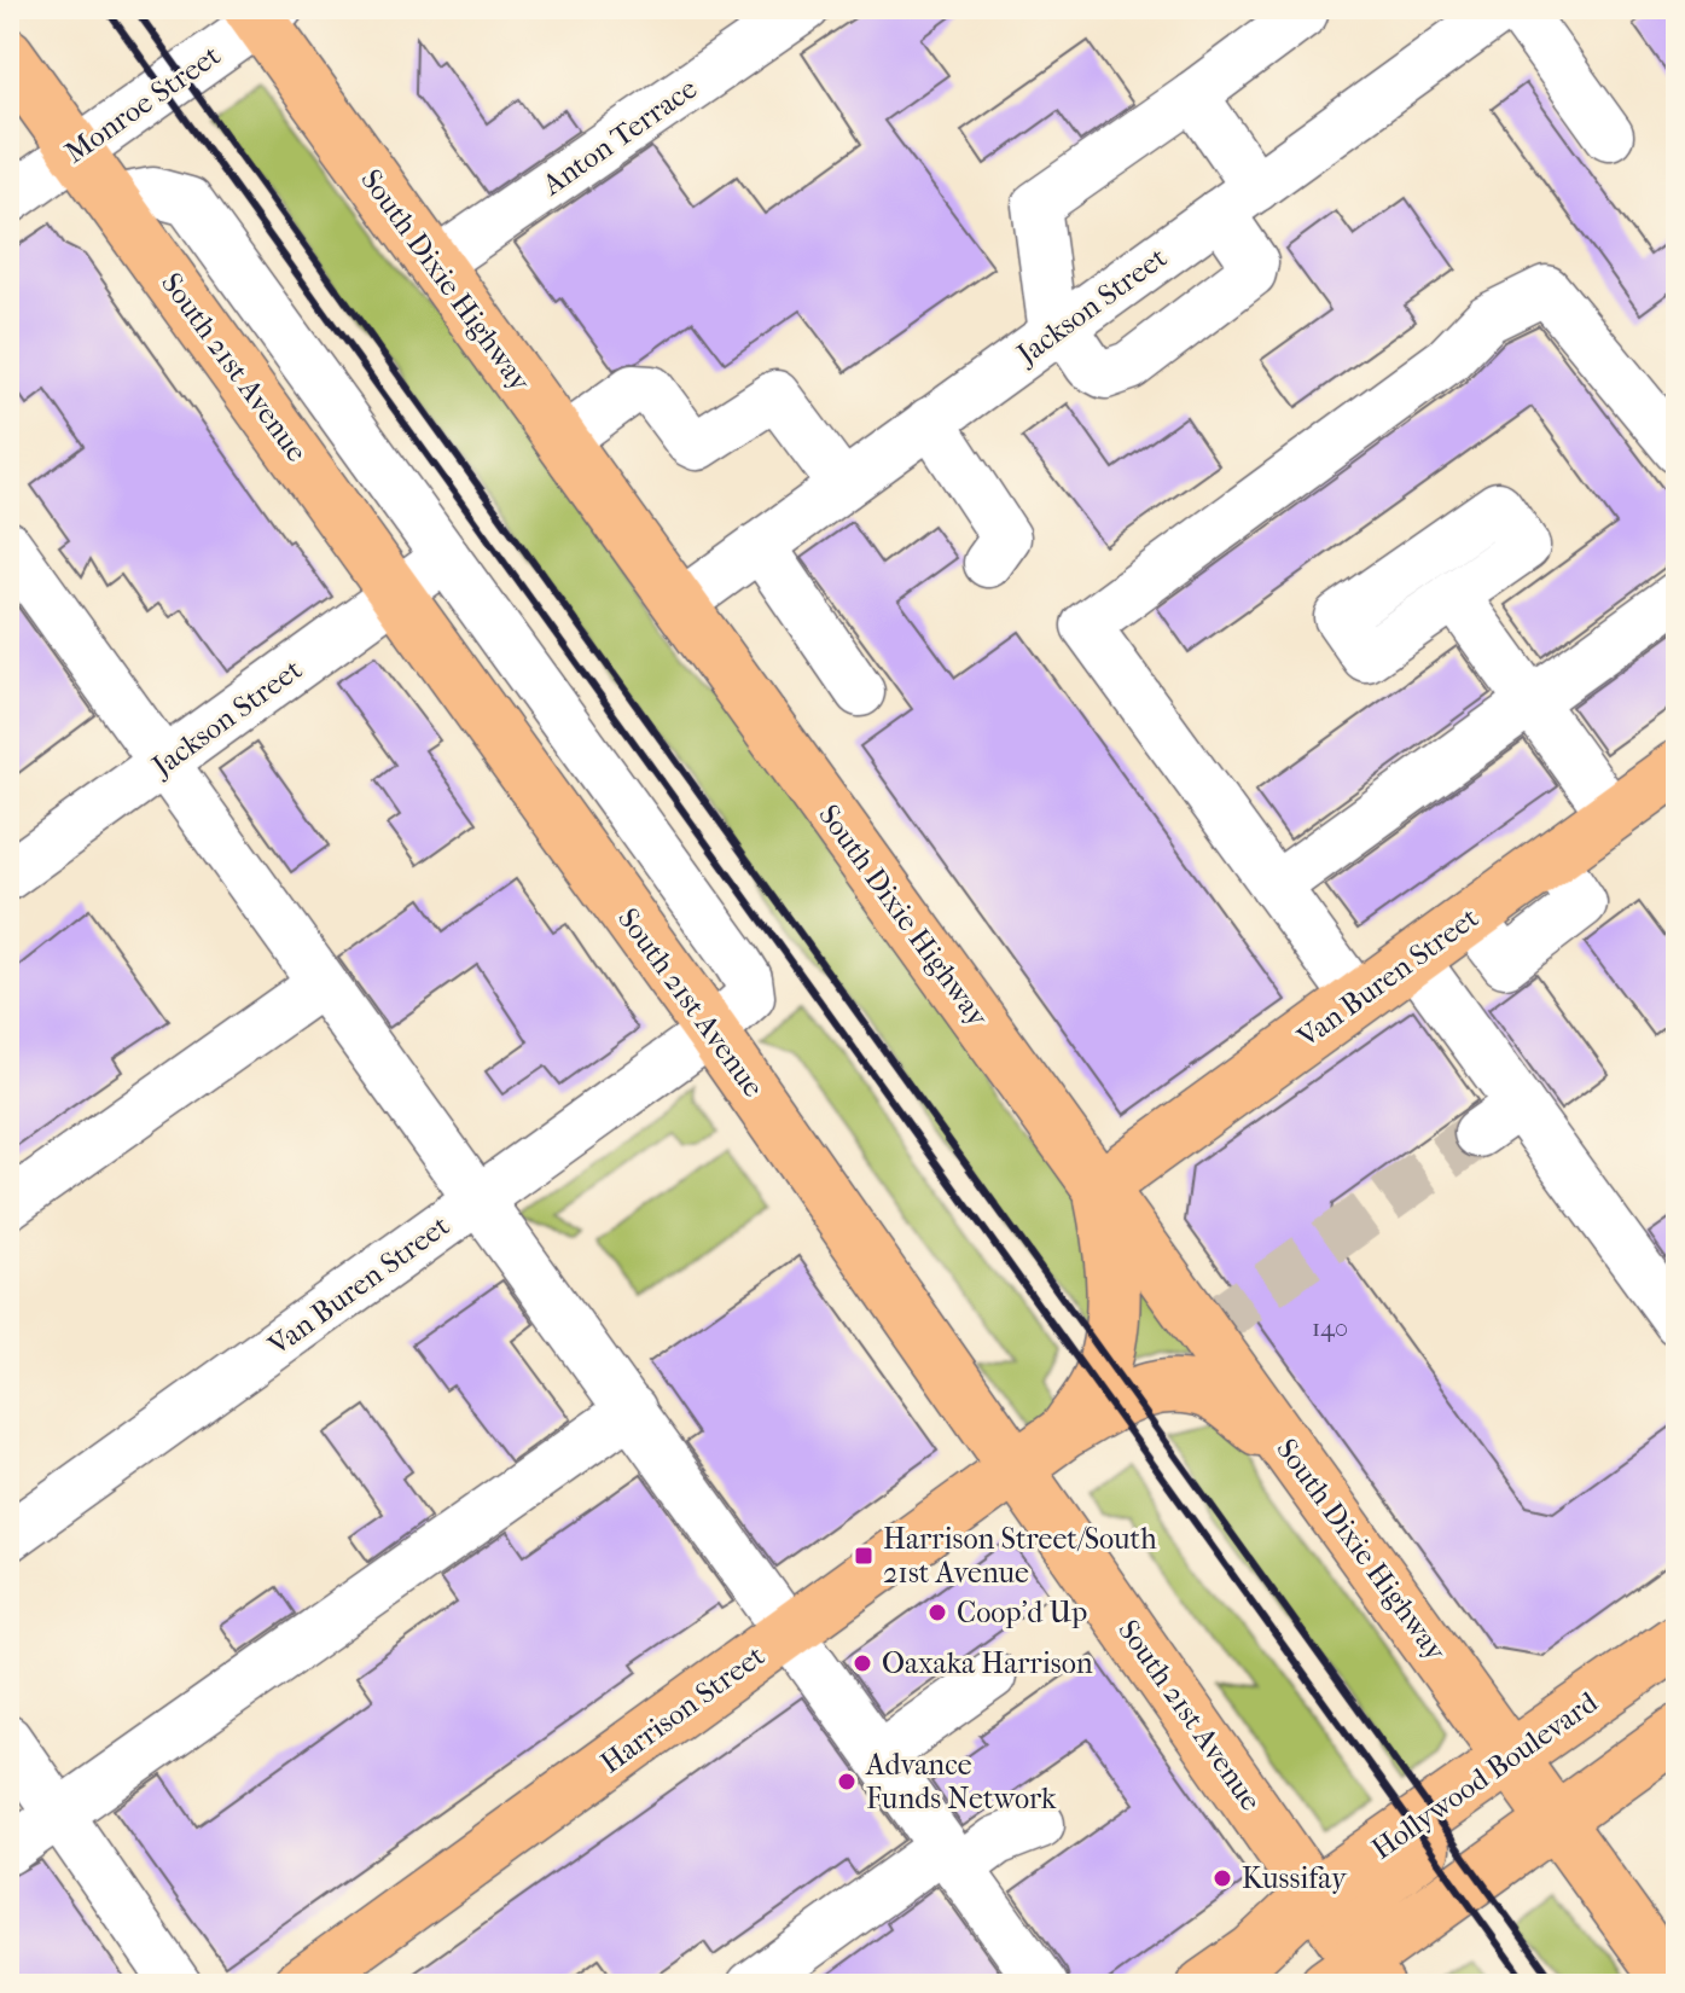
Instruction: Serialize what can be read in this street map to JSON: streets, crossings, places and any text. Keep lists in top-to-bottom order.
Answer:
{
  "streets": {
    "main road": [
      "South Dixie Highway",
      "South 21st Avenue",
      "Van Buren Street",
      "Harrison Street",
      "Hollywood Boulevard"
    ],
    "street": ["Monroe Street", "Anton Terrace", "Jackson Street"]
  },
  "crossings": [
    ["Monroe Street", "South Dixie Highway"],
    ["Monroe Street", "South 21st Avenue"],
    ["Anton Terrace", "South Dixie Highway"],
    ["South Dixie Highway", "Jackson Street"],
    ["South Dixie Highway", "Van Buren Street"],
    ["South Dixie Highway", "Harrison Street"],
    ["South Dixie Highway", "Hollywood Boulevard"],
    ["Jackson Street", "South 21st Avenue"],
    ["Jackson Street", "Van Buren Street"],
    ["South 21st Avenue", "Van Buren Street"],
    ["South 21st Avenue", "Harrison Street"],
    ["South 21st Avenue", "Hollywood Boulevard"],
    ["Van Buren Street", "Harrison Street"]
  ],
  "places": {
    "transit": ["Harrison Street/South 21st Avenue"],
    "other": [
      "Coop'd Up",
      "Oaxaka Harrison",
      "Advance Funds Network",
      "Kussifay"
    ]
  },
  "house_numbers": ["140"]
}
